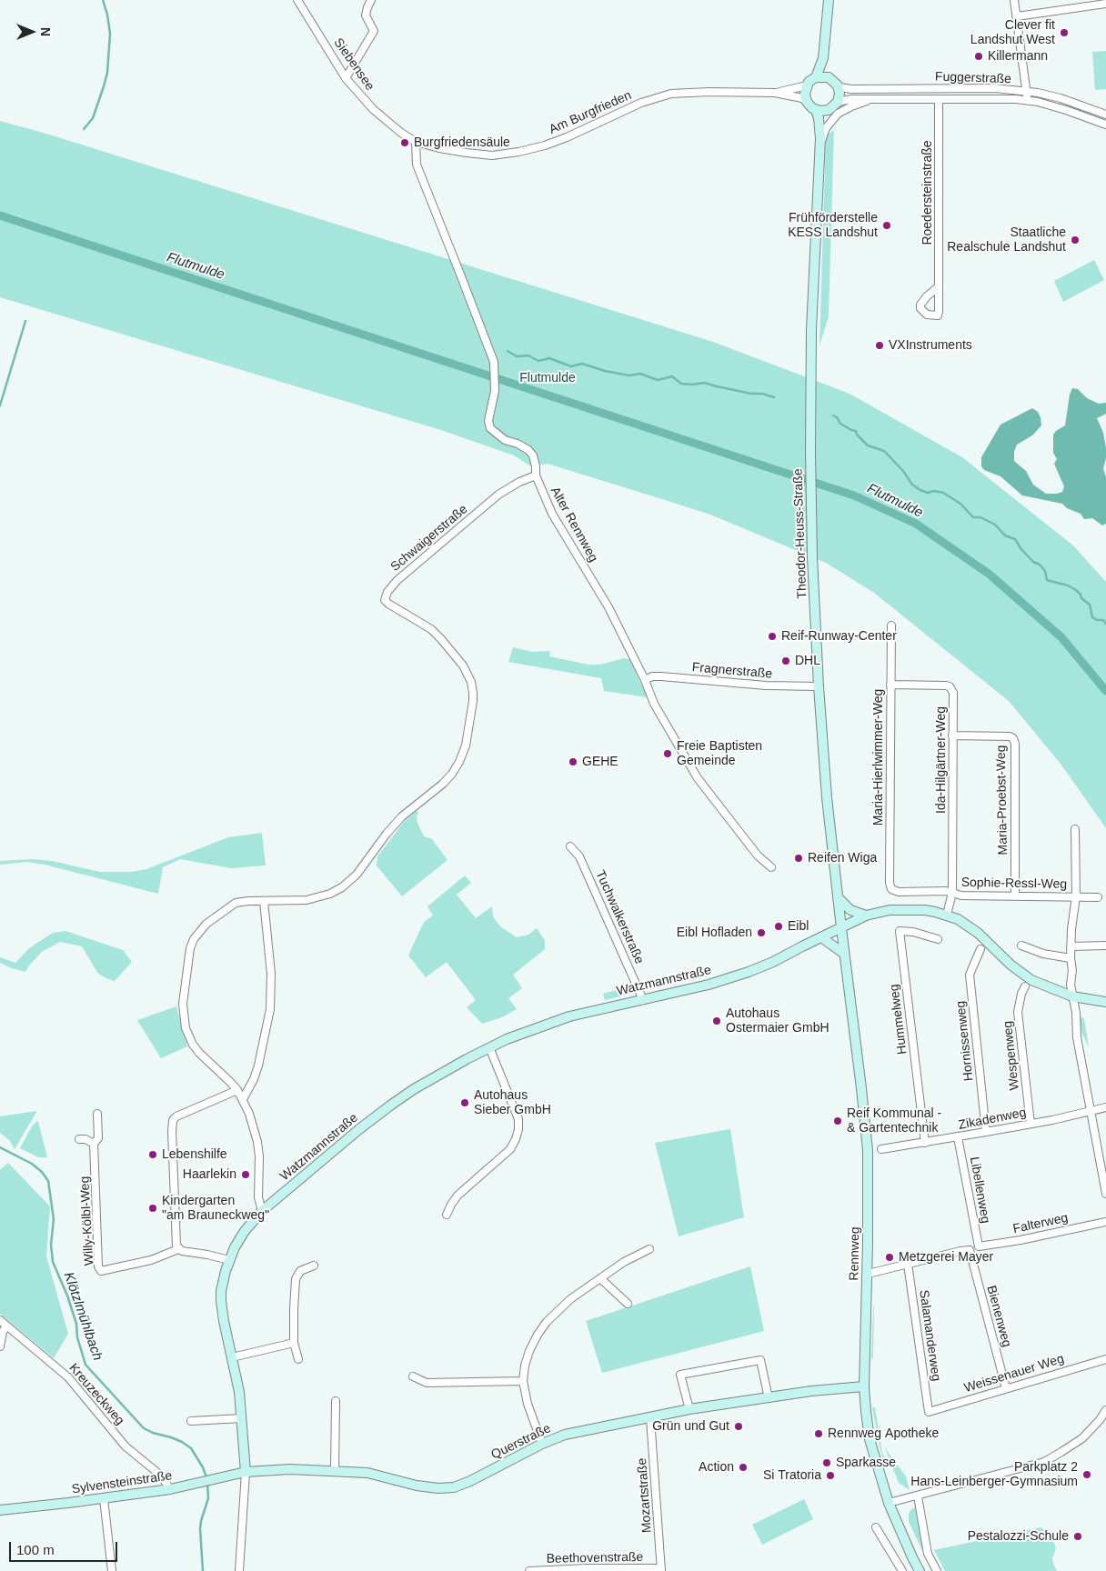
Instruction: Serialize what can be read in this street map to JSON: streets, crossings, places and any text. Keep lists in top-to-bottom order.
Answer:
{
  "streets": {
    "main road": [
      "Theodor-Heuss-Straße",
      "Watzmannstraße",
      "Rennweg",
      "Querstraße",
      "Sylvensteinstraße"
    ],
    "street": [
      "Siebensee",
      "Fuggerstraße",
      "Am Burgfrieden",
      "Roedersteinstraße",
      "Alter Rennweg",
      "Schwaigerstraße",
      "Fragnerstraße",
      "Maria-Hierlwimmer-Weg",
      "Ida-Hilgärtner-Weg",
      "Maria-Proebst-Weg",
      "Sophie-Ressl-Weg",
      "Tuchwalkerstraße",
      "Hummelweg",
      "Hornissenweg",
      "Wespenweg",
      "Zikadenweg",
      "Libellenweg",
      "Willy-Kölbl-Weg",
      "Falterweg",
      "Bienenweg",
      "Salamanderweg",
      "Weissenauer Weg",
      "Kreuzeckweg",
      "Mozartstraße",
      "Beethovenstraße"
    ]
  },
  "crossings": [
    ["Siebensee", "Am Burgfrieden"],
    ["Siebensee", "Alter Rennweg"],
    ["Fuggerstraße", "Am Burgfrieden"],
    ["Fuggerstraße", "Roedersteinstraße"],
    ["Fuggerstraße", "Theodor-Heuss-Straße"],
    ["Am Burgfrieden", "Alter Rennweg"],
    ["Am Burgfrieden", "Theodor-Heuss-Straße"],
    ["Alter Rennweg", "Schwaigerstraße"],
    ["Alter Rennweg", "Fragnerstraße"],
    ["Theodor-Heuss-Straße", "Fragnerstraße"],
    ["Theodor-Heuss-Straße", "Watzmannstraße"],
    ["Theodor-Heuss-Straße", "Rennweg"],
    ["Schwaigerstraße", "Watzmannstraße"],
    ["Maria-Hierlwimmer-Weg", "Ida-Hilgärtner-Weg"],
    ["Maria-Hierlwimmer-Weg", "Sophie-Ressl-Weg"],
    ["Ida-Hilgärtner-Weg", "Maria-Proebst-Weg"],
    ["Ida-Hilgärtner-Weg", "Sophie-Ressl-Weg"],
    ["Maria-Proebst-Weg", "Sophie-Ressl-Weg"],
    ["Sophie-Ressl-Weg", "Watzmannstraße"],
    ["Sophie-Ressl-Weg", "Zikadenweg"],
    ["Tuchwalkerstraße", "Watzmannstraße"],
    ["Watzmannstraße", "Rennweg"],
    ["Watzmannstraße", "Querstraße"],
    ["Watzmannstraße", "Sylvensteinstraße"],
    ["Hummelweg", "Zikadenweg"],
    ["Hornissenweg", "Zikadenweg"],
    ["Wespenweg", "Zikadenweg"],
    ["Zikadenweg", "Libellenweg"],
    ["Libellenweg", "Falterweg"],
    ["Rennweg", "Querstraße"],
    ["Bienenweg", "Salamanderweg"],
    ["Bienenweg", "Weissenauer Weg"],
    ["Salamanderweg", "Weissenauer Weg"],
    ["Kreuzeckweg", "Sylvensteinstraße"],
    ["Querstraße", "Sylvensteinstraße"],
    ["Querstraße", "Mozartstraße"],
    ["Mozartstraße", "Beethovenstraße"]
  ],
  "water": ["Flutmulde", "Klötzlmühlbach"],
  "parks": ["Flutmulde"],
  "places": [
    "Clever fit Landshut West",
    "Killermann",
    "Burgfriedensäule",
    "Frühförderstelle KESS Landshut",
    "Staatliche Realschule Landshut",
    "VXInstruments",
    "Reif-Runway-Center",
    "DHL",
    "Freie Baptisten Gemeinde",
    "GEHE",
    "Reifen Wiga",
    "Eibl",
    "Eibl Hofladen",
    "Autohaus Ostermaier GmbH",
    "Autohaus Sieber GmbH",
    "Reif Kommunal - & Gartentechnik",
    "Lebenshilfe",
    "Haarlekin",
    "Kindergarten \"am Brauneckweg\"",
    "Metzgerei Mayer",
    "Grün und Gut",
    "Rennweg Apotheke",
    "Sparkasse",
    "Action",
    "Parkplatz 2 Hans-Leinberger-Gymnasium",
    "Si Tratoria",
    "Pestalozzi-Schule"
  ],
  "scale_bar": "100 m",
  "north": "right"
}
